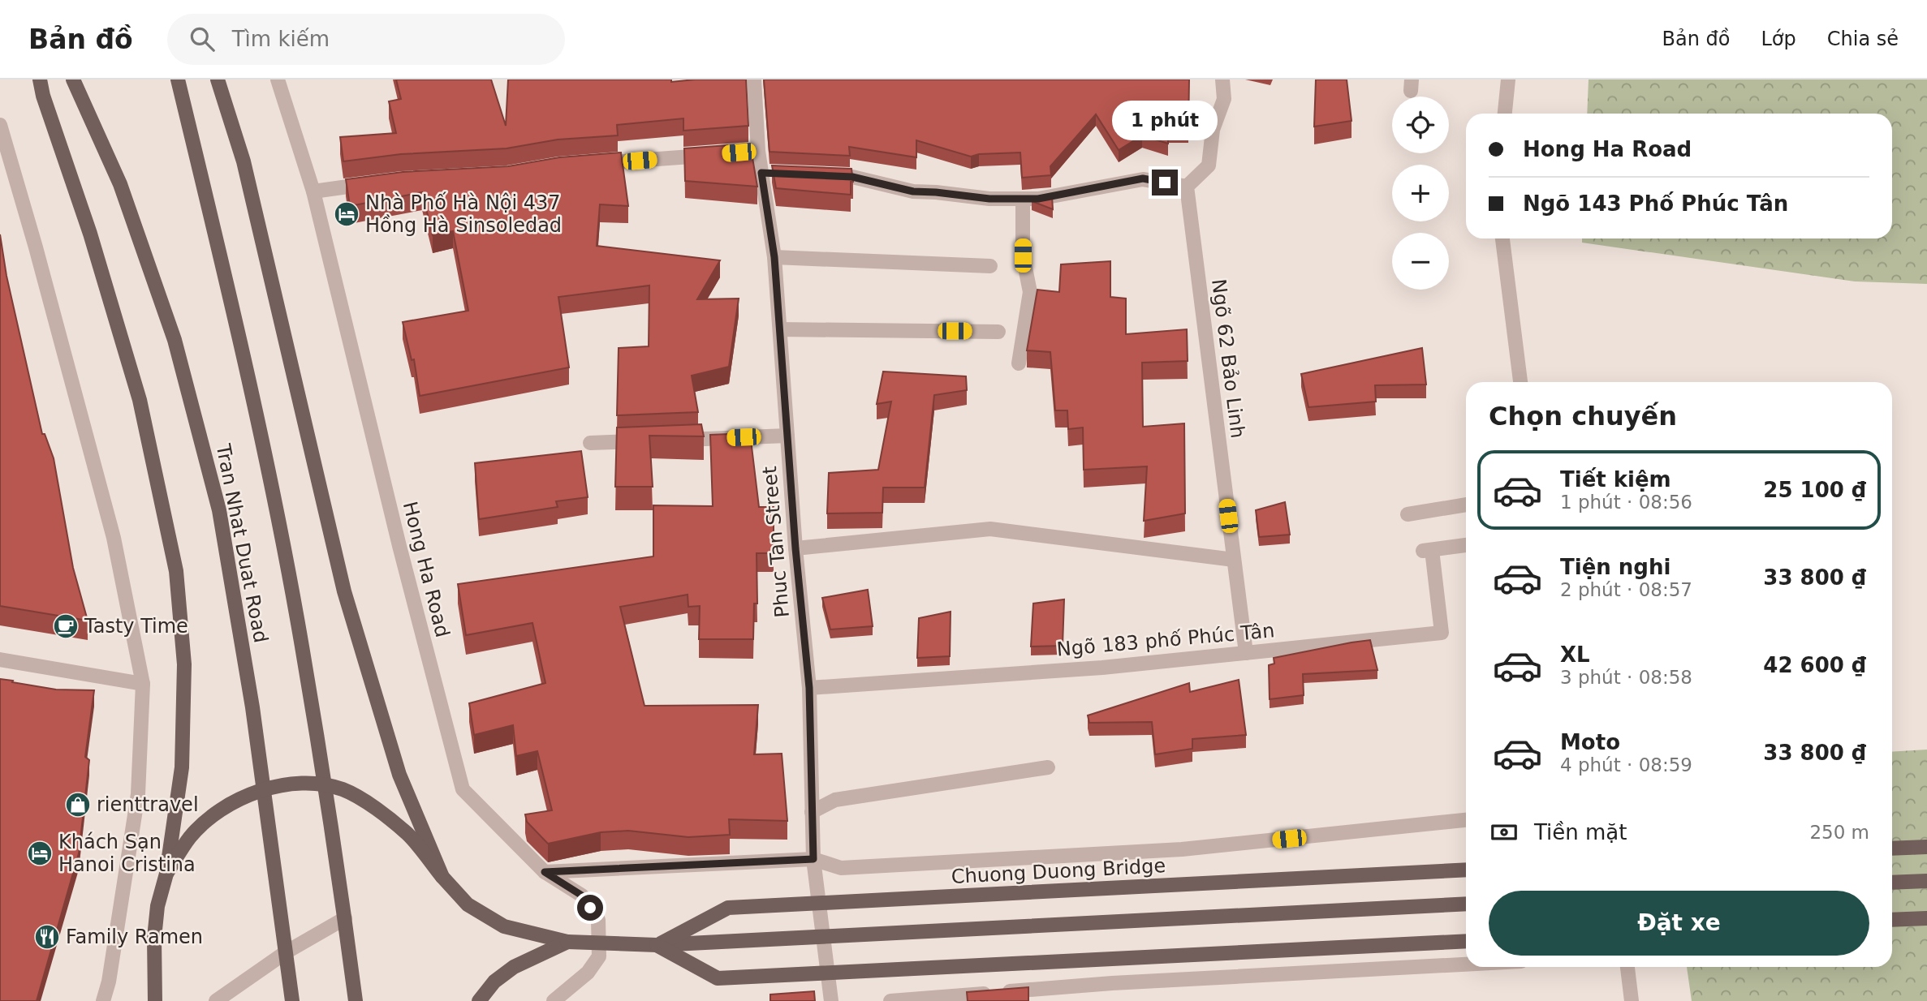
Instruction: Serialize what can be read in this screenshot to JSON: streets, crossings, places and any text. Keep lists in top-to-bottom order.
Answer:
{
  "streets": {
    "main road": ["Tran Nhat Duat Road", "Chuong Duong Bridge"],
    "street": [
      "Ngõ 62 Bảo Linh",
      "Phuc Tan Street",
      "Hong Ha Road",
      "Ngõ 183 phố Phúc Tân"
    ]
  },
  "crossings": [
    ["Ngõ 62 Bảo Linh", "Ngõ 183 phố Phúc Tân"],
    ["Phuc Tan Street", "Ngõ 183 phố Phúc Tân"]
  ],
  "places": {
    "hotel": ["Nhà Phố Hà Nội 437 Hồng Hà Sinsoledad", "Khách Sạn Hanoi Cristina"],
    "cafe": ["Tasty Time"],
    "shop": ["rienttravel"],
    "restaurant": ["Family Ramen"]
  },
  "page": {
    "header": "Bản đồ",
    "search": "Tìm kiếm",
    "nav": ["Bản đồ", "Lớp", "Chia sẻ"],
    "map_buttons": ["+", "−"],
    "bubble": "1 phút",
    "banner": ["Hong Ha Road", "Ngõ 143 Phố Phúc Tân"],
    "heading": "Chọn chuyến",
    "list": [
      {
        "name": "Tiết kiệm",
        "note": "1 phút · 08:56",
        "value": "25 100 ₫"
      },
      {
        "name": "Tiện nghi",
        "note": "2 phút · 08:57",
        "value": "33 800 ₫"
      },
      {
        "name": "XL",
        "note": "3 phút · 08:58",
        "value": "42 600 ₫"
      },
      {
        "name": "Moto",
        "note": "4 phút · 08:59",
        "value": "33 800 ₫"
      }
    ],
    "pay": ["Tiền mặt", "250 m"],
    "buttons": "Đặt xe"
  }
}
